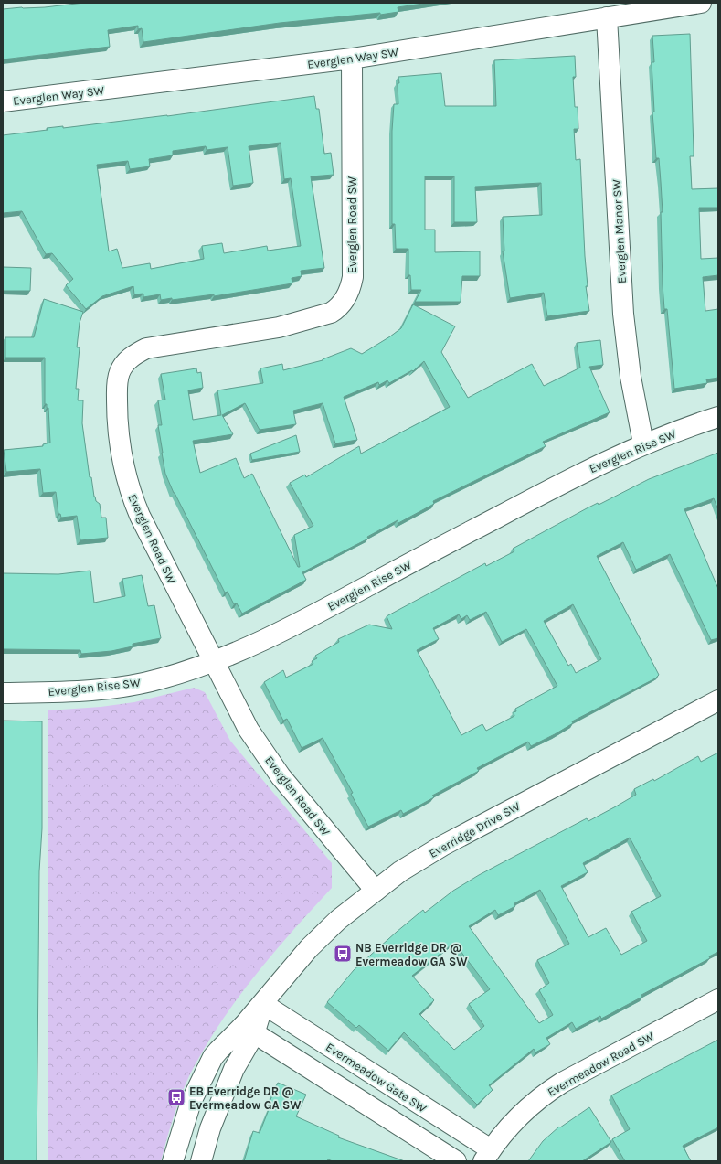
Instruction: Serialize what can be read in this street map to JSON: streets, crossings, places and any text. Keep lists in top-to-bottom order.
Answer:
{
  "streets": {
    "street": [
      "Everglen Way SW",
      "Everglen Road SW",
      "Everglen Manor SW",
      "Everglen Rise SW",
      "Everridge Drive SW",
      "Evermeadow Road SW",
      "Evermeadow Gate SW"
    ]
  },
  "crossings": [
    ["Everglen Way SW", "Everglen Road SW"],
    ["Everglen Way SW", "Everglen Manor SW"],
    ["Everglen Road SW", "Everglen Rise SW"],
    ["Everglen Road SW", "Everridge Drive SW"],
    ["Everglen Manor SW", "Everglen Rise SW"],
    ["Everridge Drive SW", "Evermeadow Gate SW"],
    ["Evermeadow Road SW", "Evermeadow Gate SW"]
  ],
  "places": {
    "bus stop": ["NB Everridge DR @ Evermeadow GA SW", "EB Everridge DR @ Evermeadow GA SW"]
  }
}
